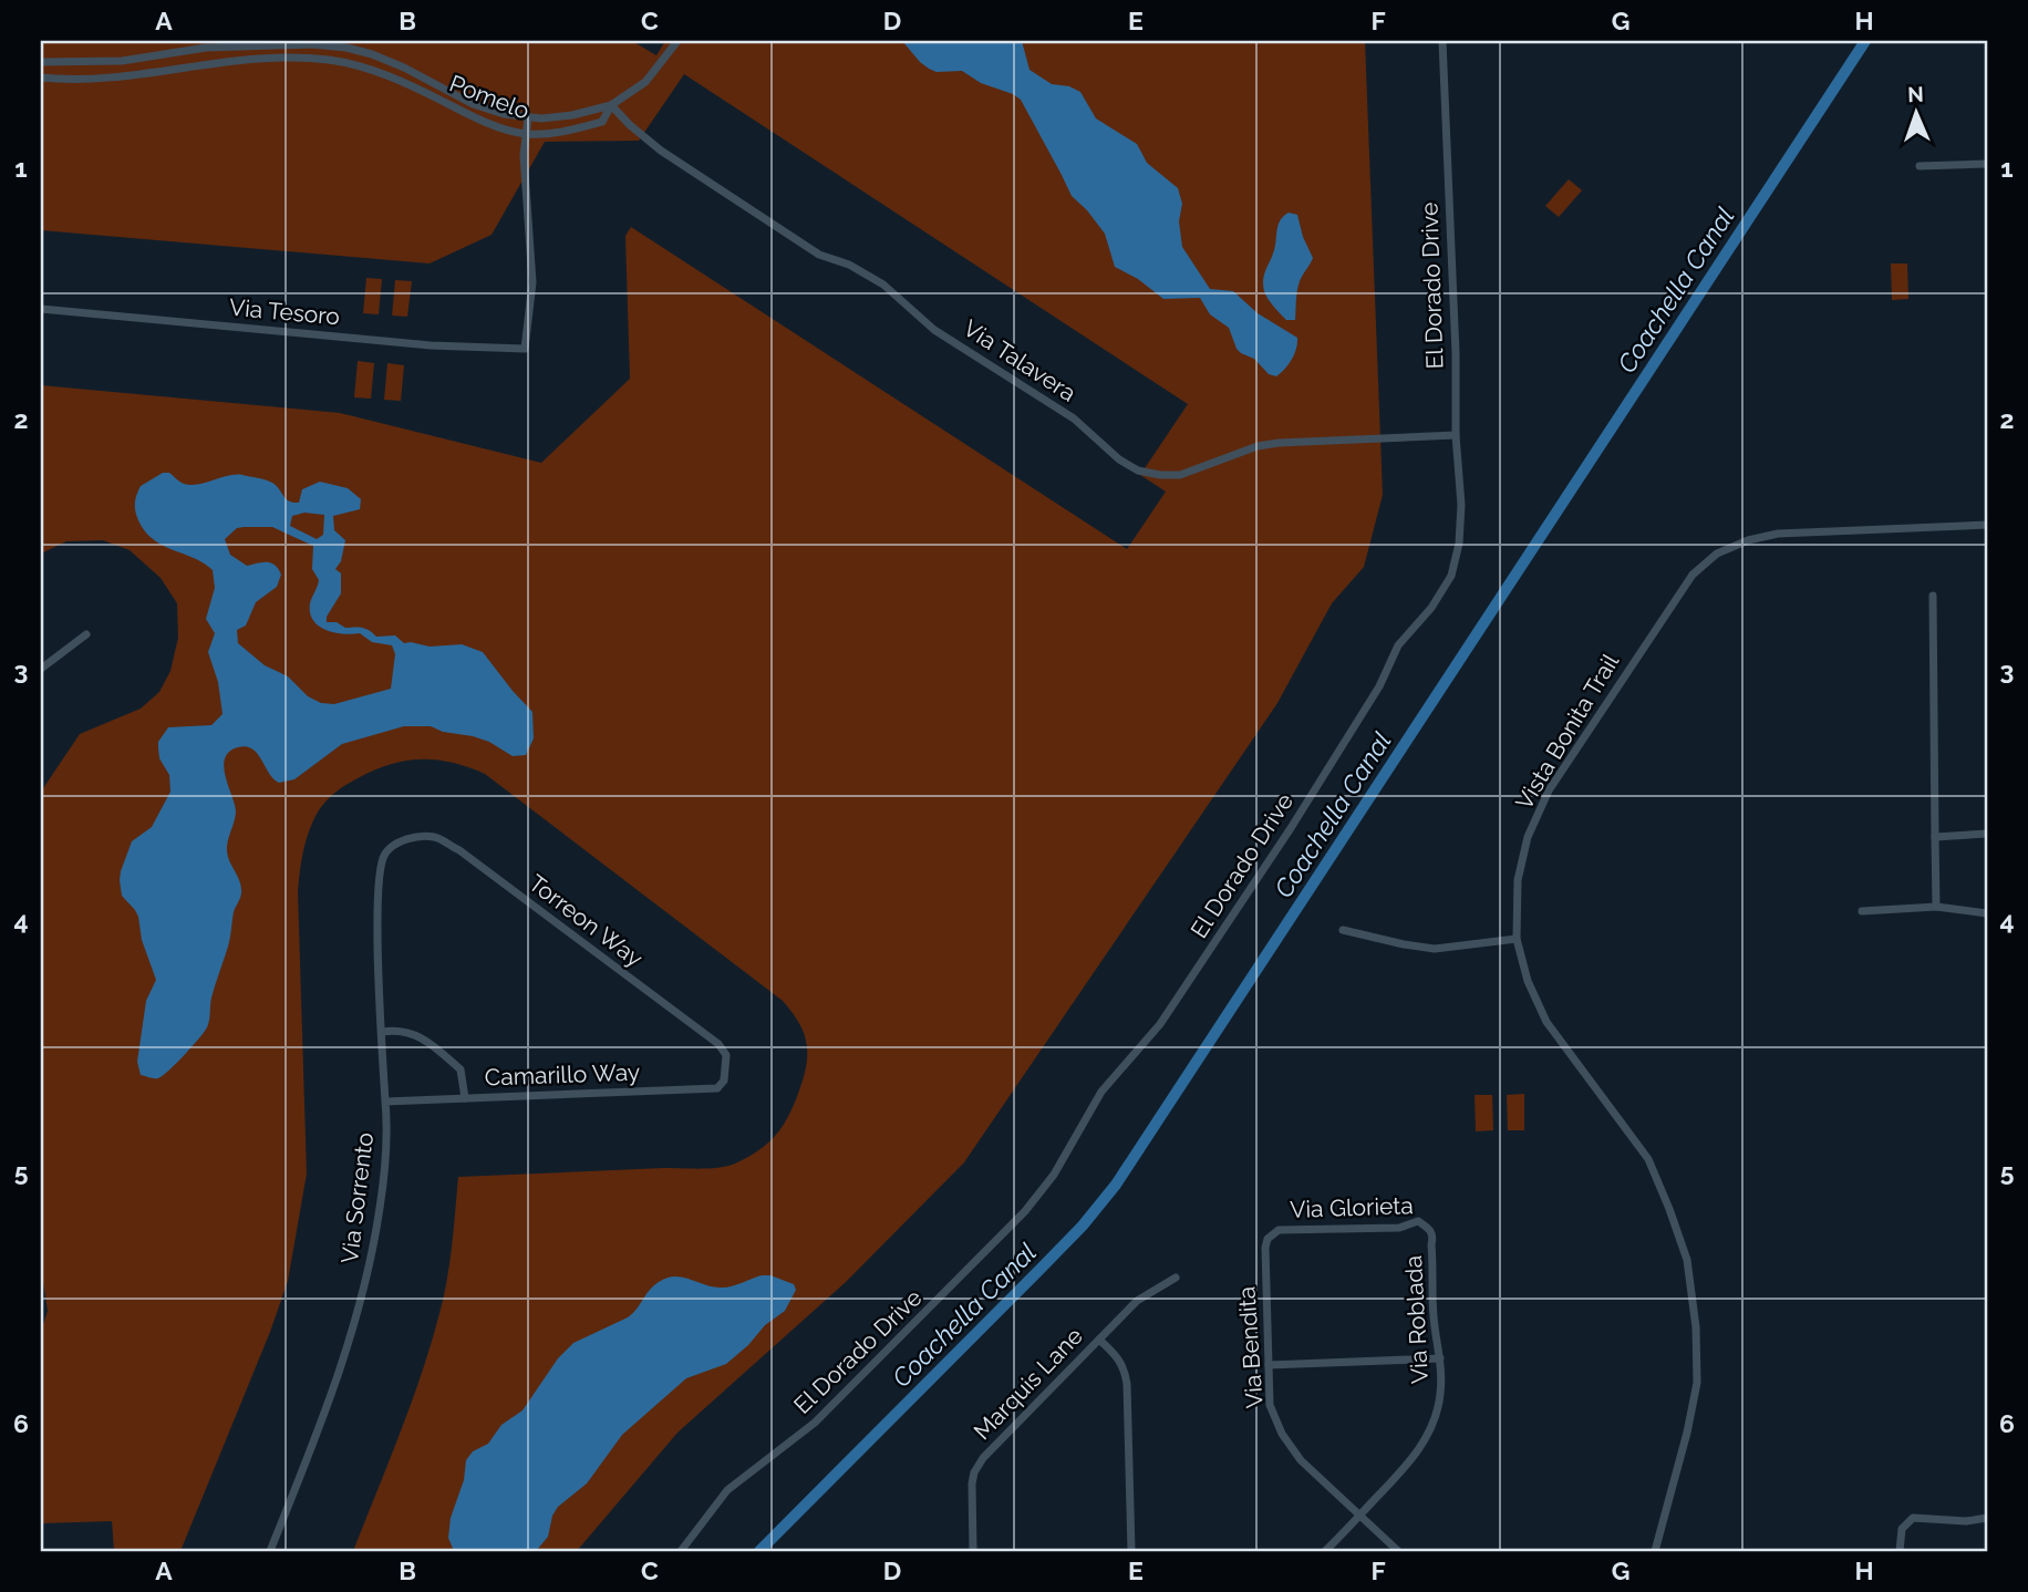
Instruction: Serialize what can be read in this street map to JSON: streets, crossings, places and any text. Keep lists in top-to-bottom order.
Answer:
{
  "streets": {
    "street": [
      "Pomelo",
      "El Dorado Drive",
      "Via Tesoro",
      "Via Talavera",
      "Vista Bonita Trail",
      "Torreon Way",
      "Camarillo Way",
      "Via Sorrento",
      "Via Glorieta",
      "Via Roblada",
      "Via Bendita",
      "Marquis Lane"
    ]
  },
  "crossings": [
    ["Pomelo", "Via Tesoro"],
    ["Pomelo", "Via Talavera"],
    ["El Dorado Drive", "Via Talavera"],
    ["Torreon Way", "Camarillo Way"],
    ["Torreon Way", "Via Sorrento"],
    ["Camarillo Way", "Via Sorrento"],
    ["Via Glorieta", "Via Roblada"],
    ["Via Glorieta", "Via Bendita"],
    ["Via Roblada", "Via Bendita"]
  ],
  "water": ["Coachella Canal"],
  "north": "top",
  "grid": {
    "columns": [
      "A",
      "B",
      "C",
      "D",
      "E",
      "F",
      "G",
      "H"
    ],
    "rows": [
      "1",
      "2",
      "3",
      "4",
      "5",
      "6"
    ]
  }
}
